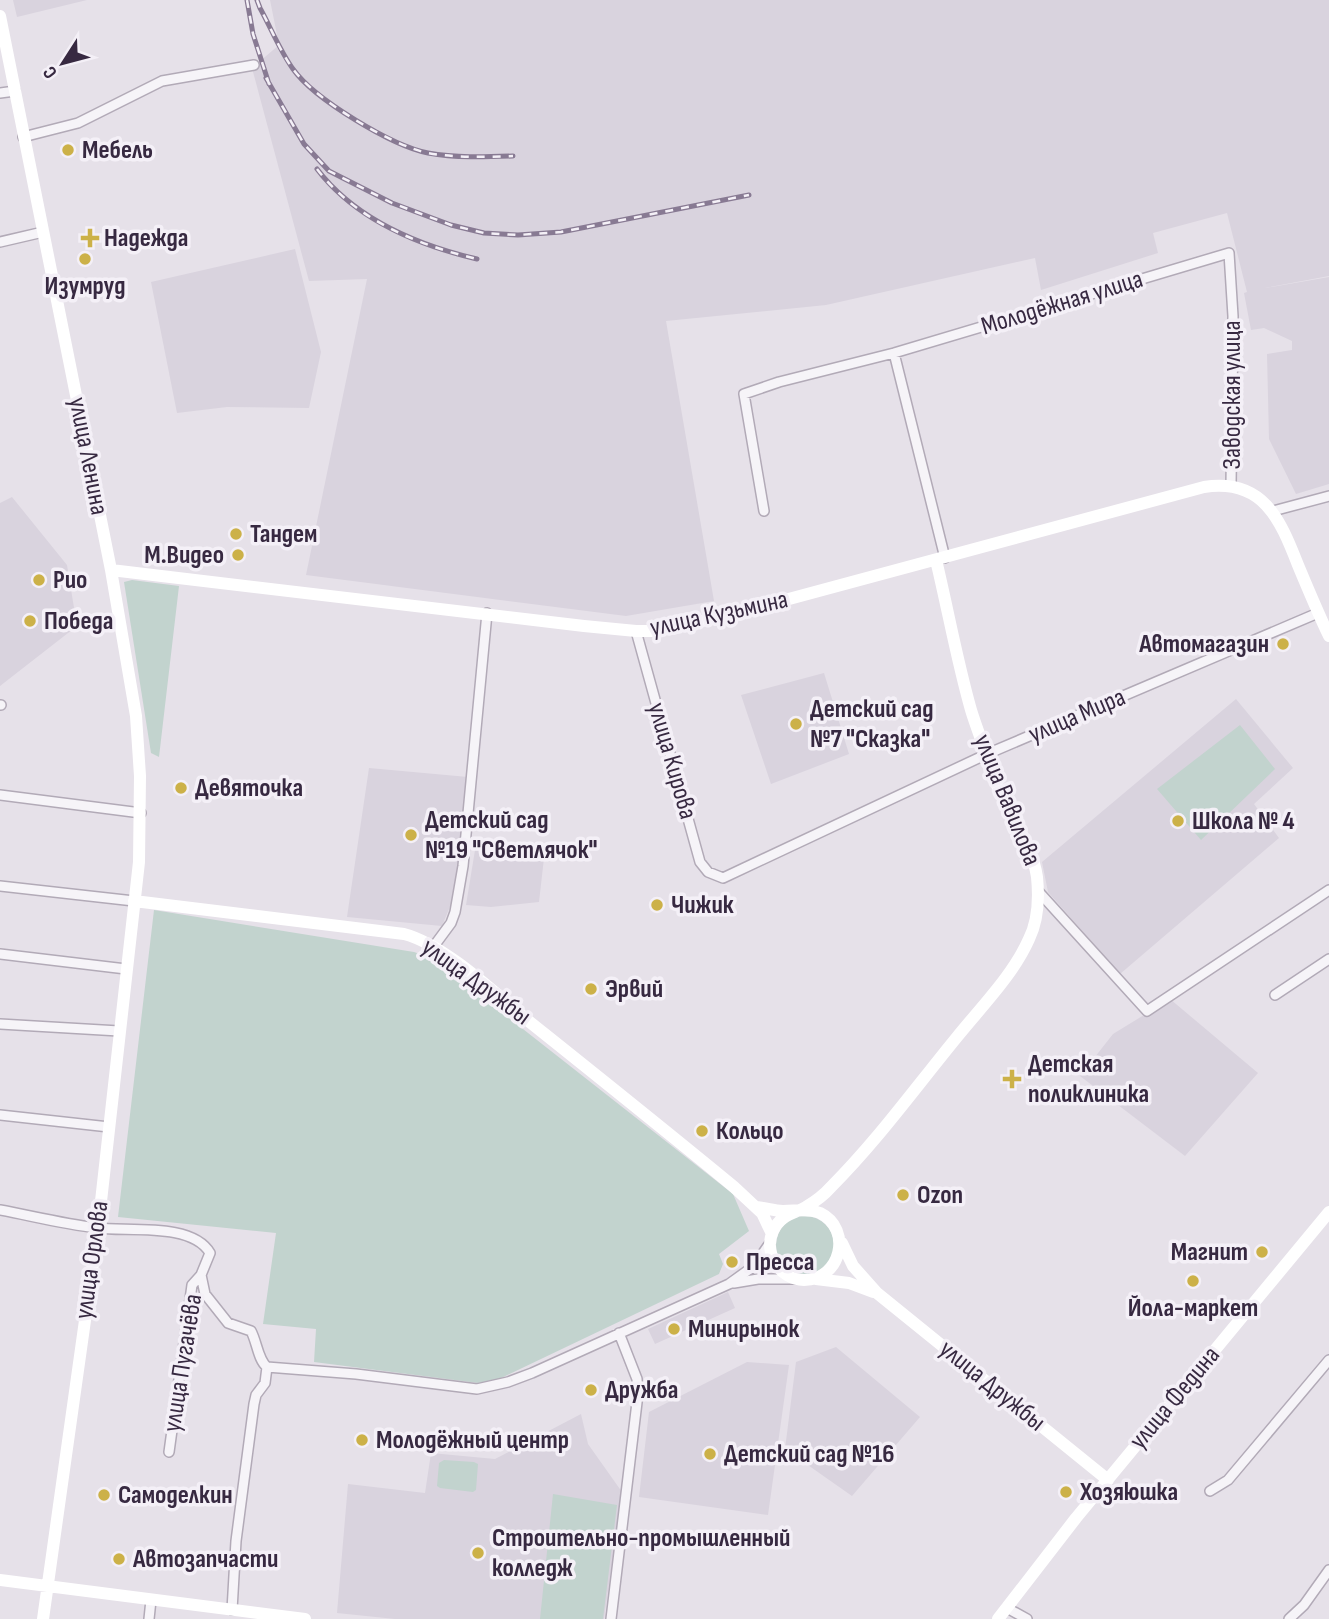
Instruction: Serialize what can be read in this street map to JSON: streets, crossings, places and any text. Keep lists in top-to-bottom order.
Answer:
{
  "streets": {
    "street": [
      "Молодёжная улица",
      "Заводская улица",
      "улица Ленина",
      "улица Кузьмина",
      "улица Мира",
      "улица Кирова",
      "улица Вавилова",
      "улица Дружбы",
      "улица Орлова",
      "улица Пугачёва",
      "улица Федина"
    ]
  },
  "crossings": [
    ["Молодёжная улица", "Заводская улица"],
    ["Молодёжная улица", "улица Вавилова"],
    ["Заводская улица", "улица Кузьмина"],
    ["Заводская улица", "улица Мира"],
    ["улица Ленина", "улица Кузьмина"],
    ["улица Ленина", "улица Дружбы"],
    ["улица Ленина", "улица Орлова"],
    ["улица Кузьмина", "улица Кирова"],
    ["улица Кузьмина", "улица Вавилова"],
    ["улица Мира", "улица Кирова"],
    ["улица Мира", "улица Вавилова"],
    ["улица Дружбы", "улица Орлова"],
    ["улица Дружбы", "улица Федина"],
    ["улица Орлова", "улица Пугачёва"]
  ],
  "places": {
    "other": [
      "Мебель",
      "Изумруд",
      "Тандем",
      "М.Видео",
      "Рио",
      "Победа",
      "Автомагазин",
      "Детский сад №7 \"Сказка\"",
      "Девяточка",
      "Школа № 4",
      "Детский сад №19 \"Светлячок\"",
      "Чижик",
      "Эрвий",
      "Кольцо",
      "Ozon",
      "Магнит",
      "Пресса",
      "Йола-маркет",
      "Минирынок",
      "Дружба",
      "Молодёжный центр",
      "Детский сад №16",
      "Хозяюшка",
      "Самоделкин",
      "Строительно-промышленный колледж",
      "Автозапчасти"
    ],
    "health": ["Надежда", "Детская поликлиника"]
  },
  "north": "bottom left"
}
